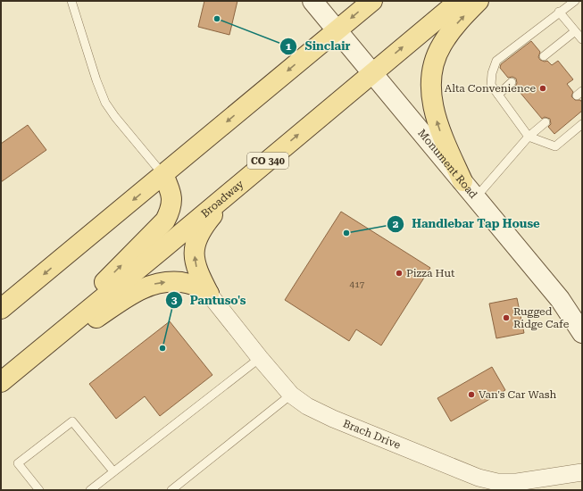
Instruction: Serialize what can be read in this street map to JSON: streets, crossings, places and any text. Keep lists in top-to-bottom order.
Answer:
{
  "streets": {
    "main road": ["CO 340", "Monument Road", "Broadway"],
    "street": ["Brach Drive"]
  },
  "crossings": [
    ["Monument Road", "Broadway"]
  ],
  "places": [
    "Sinclair",
    "Alta Convenience",
    "Handlebar Tap House",
    "Pizza Hut",
    "Rugged Ridge Cafe",
    "Pantuso's",
    "Van's Car Wash"
  ],
  "house_numbers": ["417"]
}
